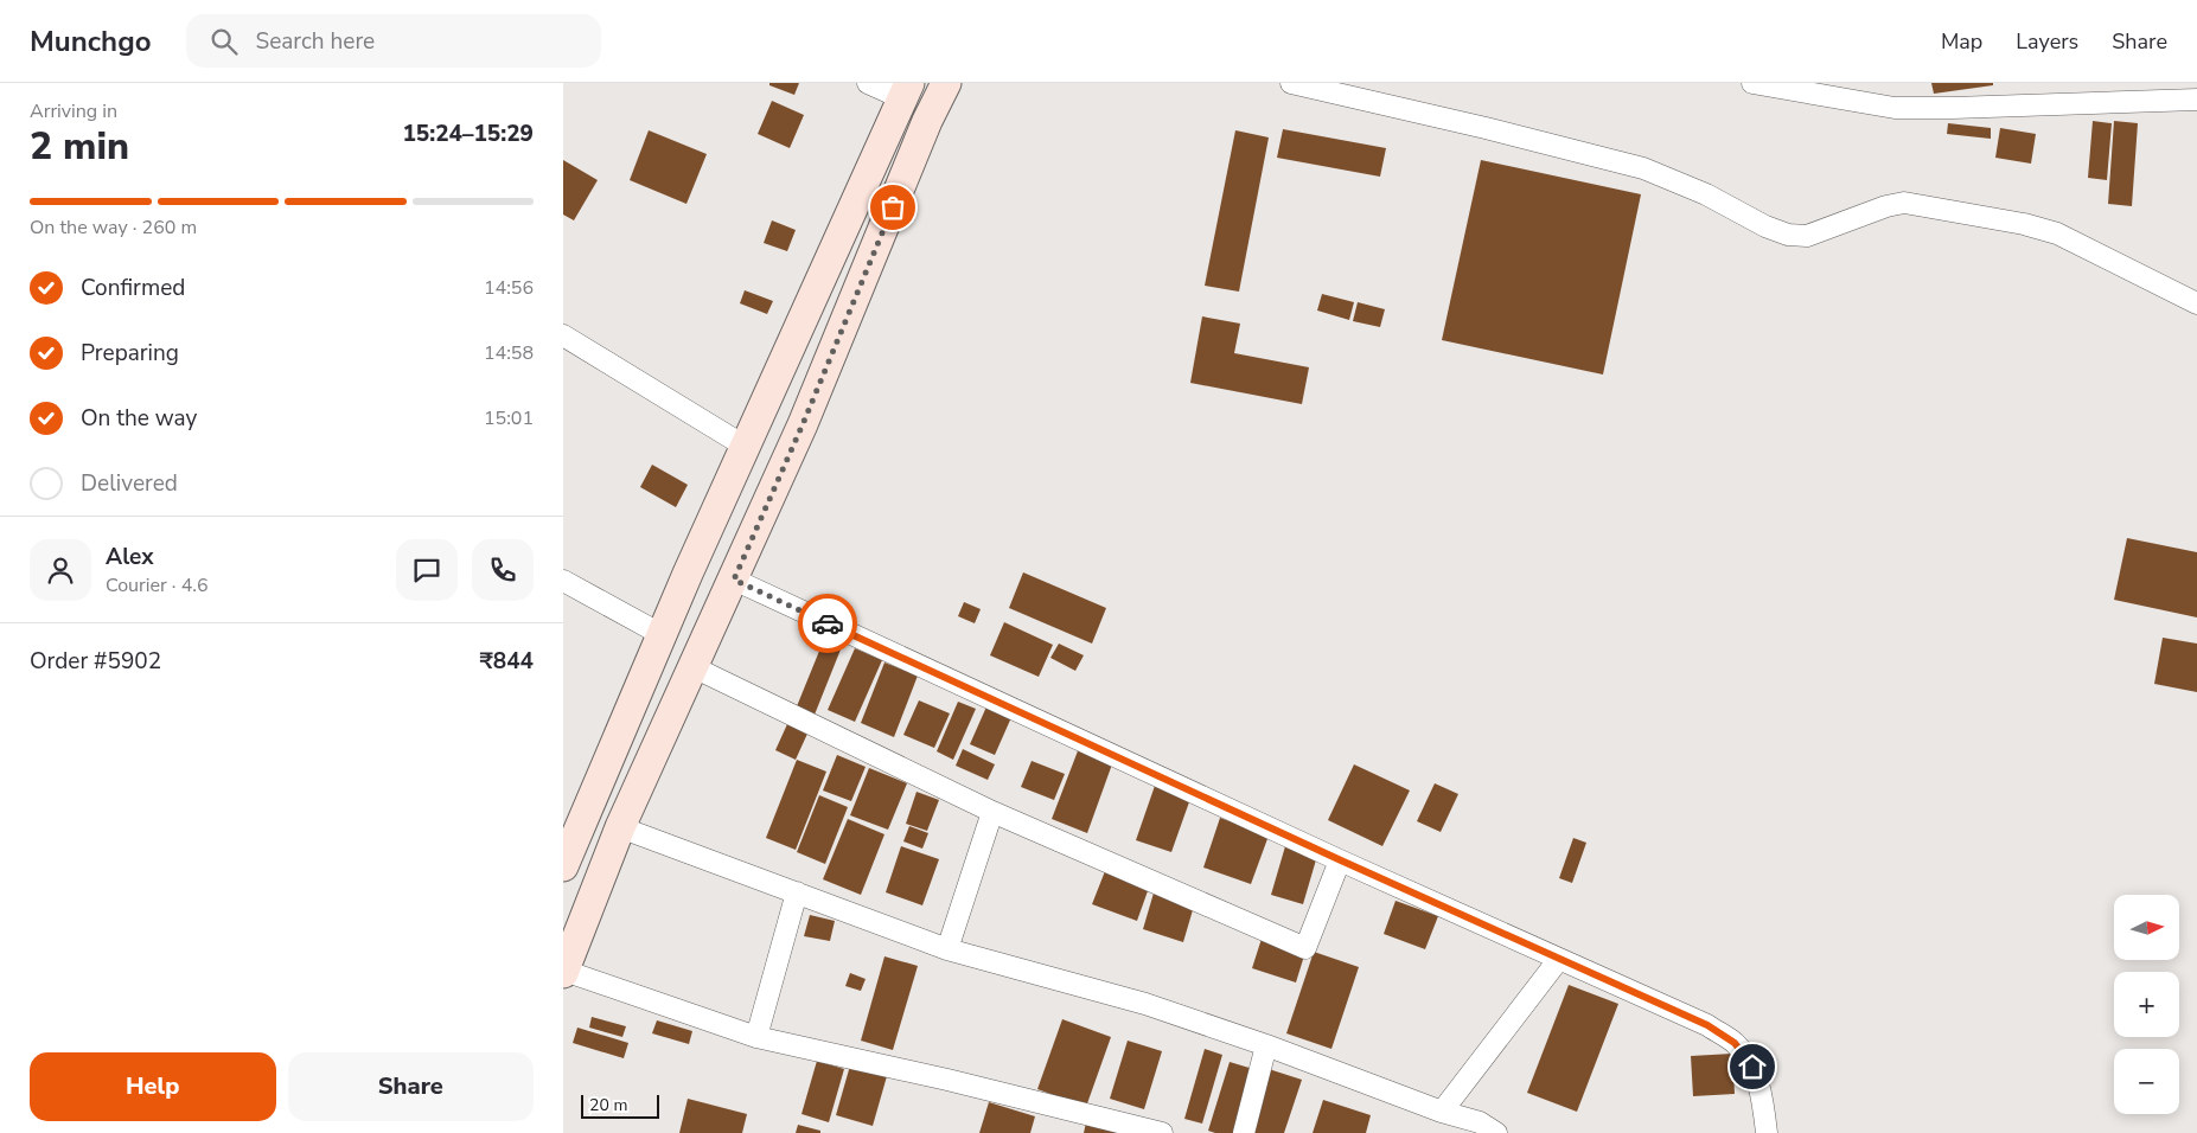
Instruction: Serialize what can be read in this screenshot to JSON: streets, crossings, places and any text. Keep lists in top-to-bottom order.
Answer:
{
  "scale_bar": "20 m",
  "north": "right",
  "page": {
    "header": "Munchgo",
    "search": "Search here",
    "nav": ["Map", "Layers", "Share"],
    "heading": ["2 min", "Arriving in", "15:24–15:29"],
    "panel": [
      "Alex",
      "Courier · 4.6",
      "Order #5902",
      "₹844"
    ],
    "bar": "On the way · 260 m",
    "list": [
      ["Confirmed", "14:56"],
      ["Preparing", "14:58"],
      ["On the way", "15:01"],
      "Delivered"
    ],
    "map_buttons": ["+", "−"],
    "buttons": ["Help", "Share"],
    "scale": "20 m"
  }
}
